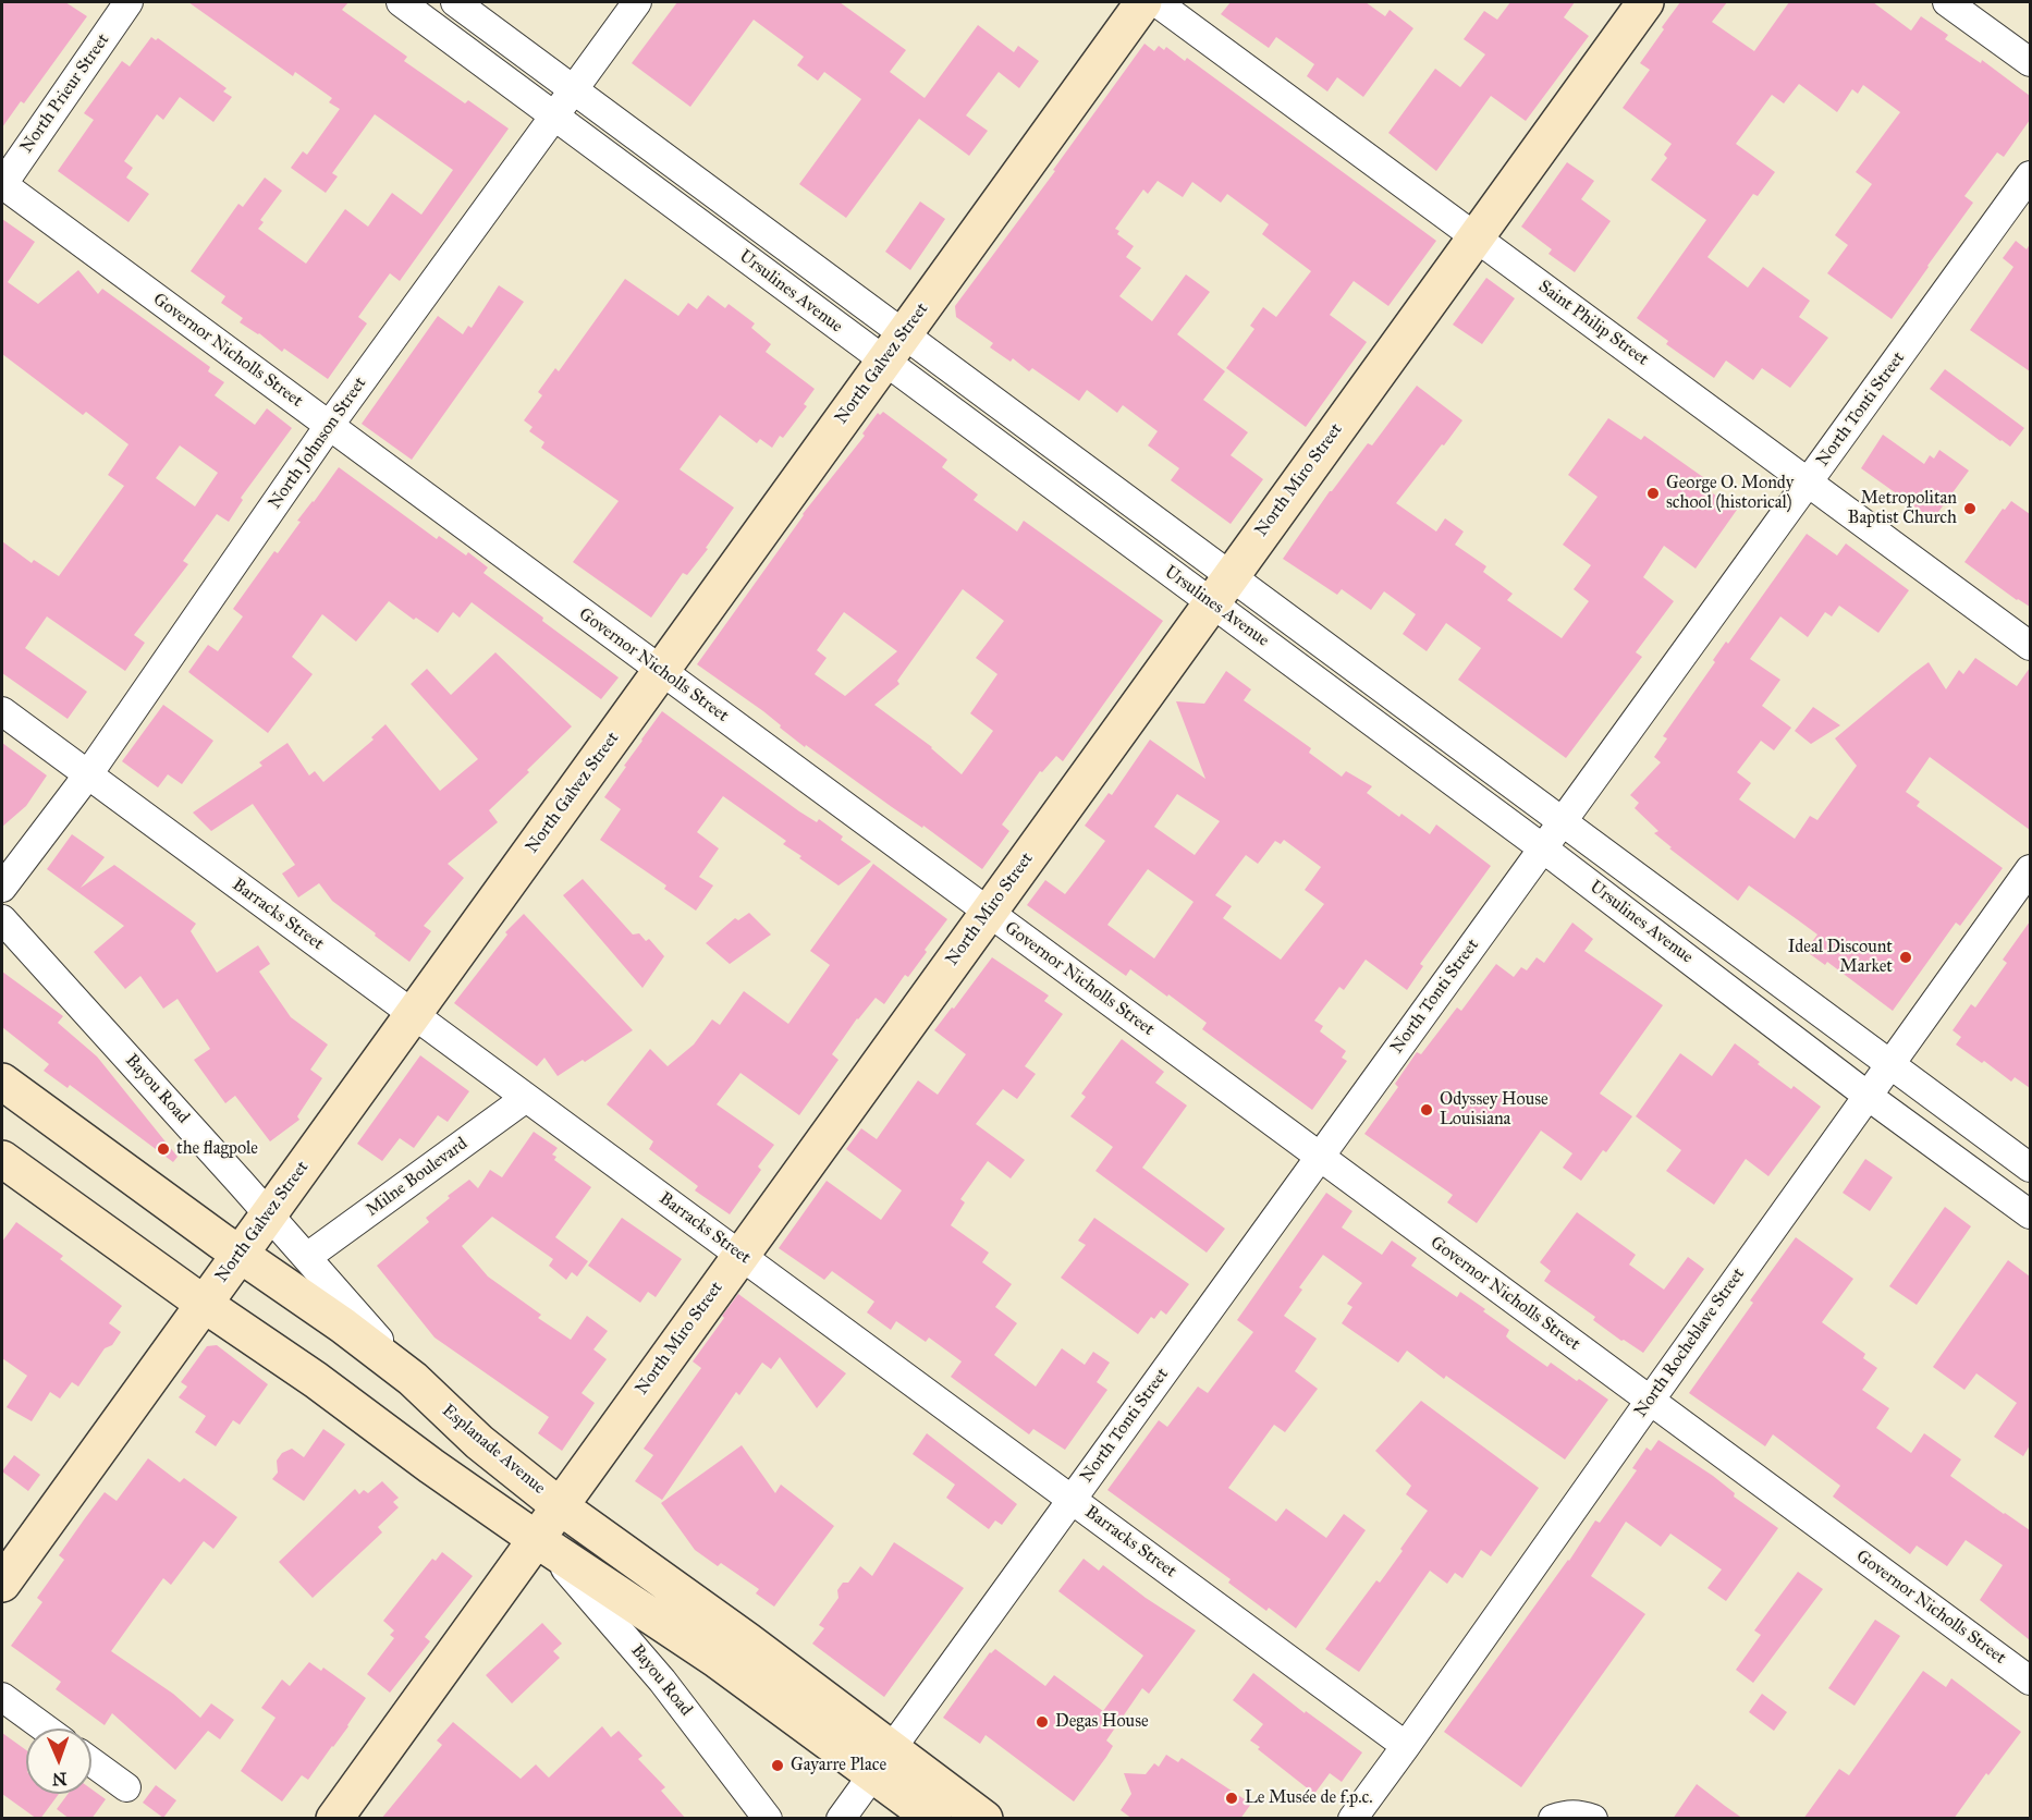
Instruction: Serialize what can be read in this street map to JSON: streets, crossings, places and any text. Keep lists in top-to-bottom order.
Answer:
{
  "streets": {
    "street": [
      "North Prieur Street",
      "Ursulines Avenue",
      "Saint Philip Street",
      "Governor Nicholls Street",
      "North Galvez Street",
      "North Tonti Street",
      "North Johnson Street",
      "North Miro Street",
      "Barracks Street",
      "Bayou Road",
      "Milne Boulevard",
      "North Rocheblave Street",
      "Esplanade Avenue"
    ]
  },
  "crossings": [
    ["North Prieur Street", "Governor Nicholls Street"],
    ["Ursulines Avenue", "North Galvez Street"],
    ["Ursulines Avenue", "North Tonti Street"],
    ["Ursulines Avenue", "North Johnson Street"],
    ["Ursulines Avenue", "North Miro Street"],
    ["Ursulines Avenue", "North Rocheblave Street"],
    ["Saint Philip Street", "North Tonti Street"],
    ["Saint Philip Street", "North Miro Street"],
    ["Governor Nicholls Street", "North Galvez Street"],
    ["Governor Nicholls Street", "North Tonti Street"],
    ["Governor Nicholls Street", "North Johnson Street"],
    ["Governor Nicholls Street", "North Miro Street"],
    ["Governor Nicholls Street", "North Rocheblave Street"],
    ["North Galvez Street", "Barracks Street"],
    ["North Galvez Street", "Bayou Road"],
    ["North Galvez Street", "Esplanade Avenue"],
    ["North Tonti Street", "Barracks Street"],
    ["North Tonti Street", "Esplanade Avenue"],
    ["North Johnson Street", "Barracks Street"],
    ["North Miro Street", "Barracks Street"],
    ["North Miro Street", "Bayou Road"],
    ["North Miro Street", "Esplanade Avenue"],
    ["Barracks Street", "Milne Boulevard"],
    ["Barracks Street", "North Rocheblave Street"],
    ["Bayou Road", "Milne Boulevard"],
    ["Bayou Road", "Esplanade Avenue"]
  ],
  "places": [
    "George O. Mondy school (historical)",
    "Metropolitan Baptist Church",
    "Ideal Discount Market",
    "Odyssey House Louisiana",
    "the flagpole",
    "Degas House",
    "Gayarre Place",
    "Le Musée de f.p.c."
  ],
  "north": "bottom"
}
